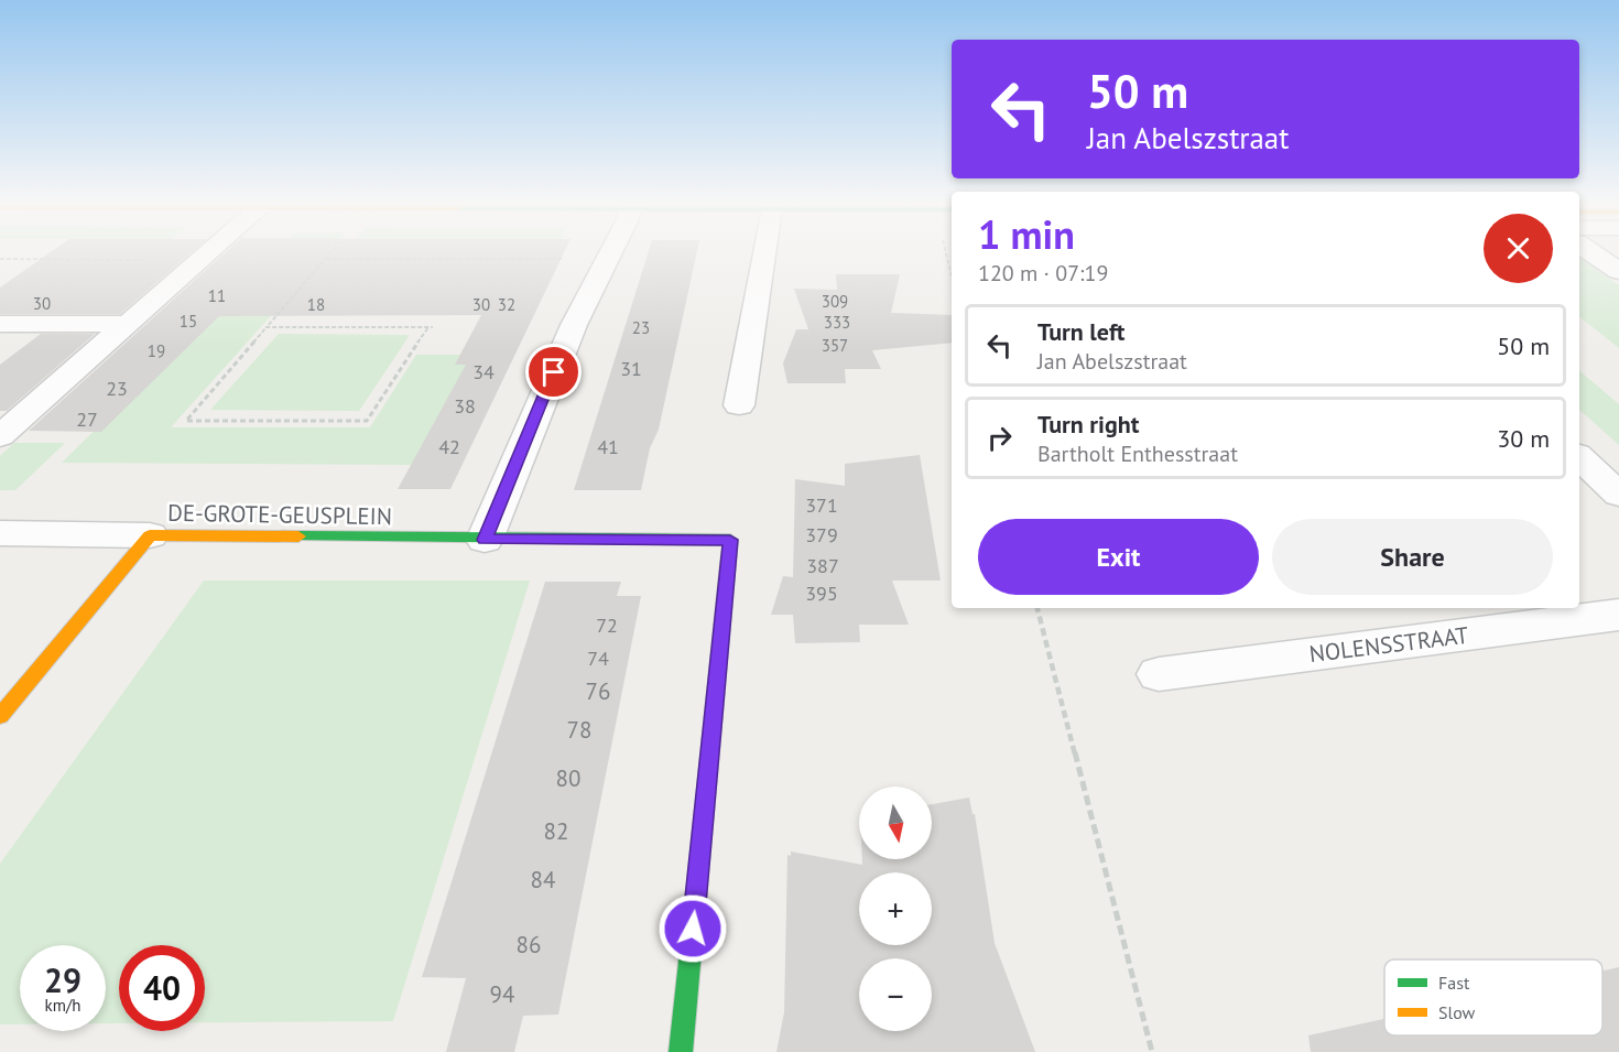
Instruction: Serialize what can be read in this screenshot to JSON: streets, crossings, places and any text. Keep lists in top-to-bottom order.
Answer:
{
  "streets": {
    "street": ["DE-GROTE-GEUSPLEIN", "NOLENSSTRAAT"]
  },
  "house_numbers": [
    "11",
    "309",
    "30",
    "18",
    "30",
    "32",
    "15",
    "333",
    "23",
    "357",
    "19",
    "31",
    "34",
    "23",
    "38",
    "27",
    "42",
    "41",
    "371",
    "379",
    "387",
    "395",
    "72",
    "74",
    "76",
    "78",
    "80",
    "82",
    "84",
    "86",
    "94"
  ],
  "legend": ["Fast", "Slow"],
  "north": "bottom",
  "page": {
    "turn": ["50 m", "Jan Abelszstraat"],
    "heading": ["1 min", "120 m · 07:19"],
    "list": [
      {
        "name": "Turn left",
        "note": "Jan Abelszstraat",
        "value": "50 m"
      },
      {
        "name": "Turn right",
        "note": "Bartholt Enthesstraat",
        "value": "30 m"
      }
    ],
    "buttons": ["Exit", "Share"],
    "map_buttons": ["+", "−"],
    "speed": "29 km/h",
    "limit": "40"
  }
}
